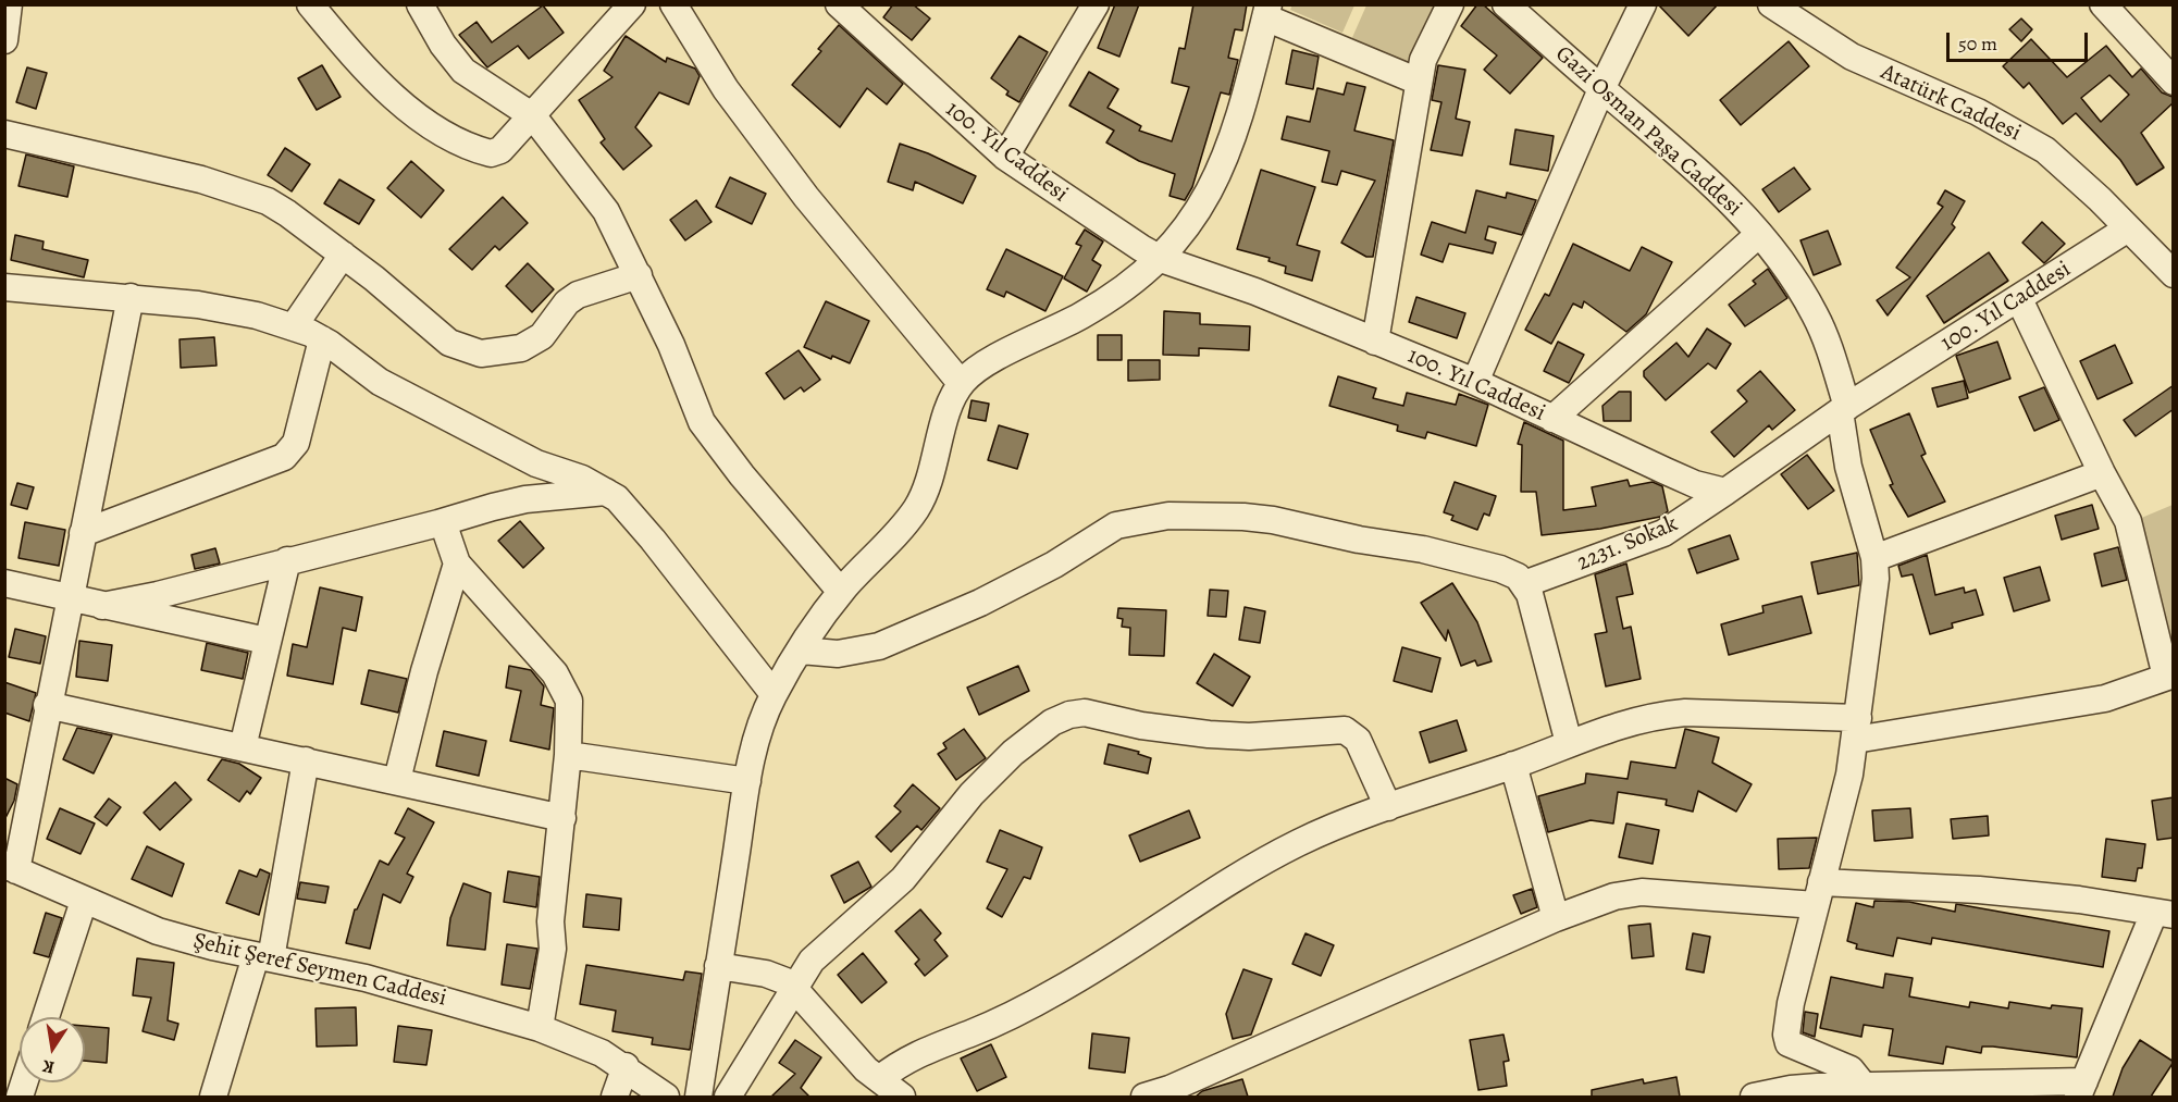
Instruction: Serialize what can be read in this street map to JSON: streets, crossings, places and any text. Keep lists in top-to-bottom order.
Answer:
{
  "streets": {
    "street": [
      "Atatürk Caddesi",
      "Gazi Osman Paşa Caddesi",
      "100. Yıl Caddesi",
      "2231. Sokak",
      "Şehit Şeref Seymen Caddesi"
    ]
  },
  "crossings": [
    ["Atatürk Caddesi", "100. Yıl Caddesi"],
    ["Gazi Osman Paşa Caddesi", "100. Yıl Caddesi"],
    ["100. Yıl Caddesi", "2231. Sokak"]
  ],
  "scale_bar": "50 m",
  "north": "bottom"
}
